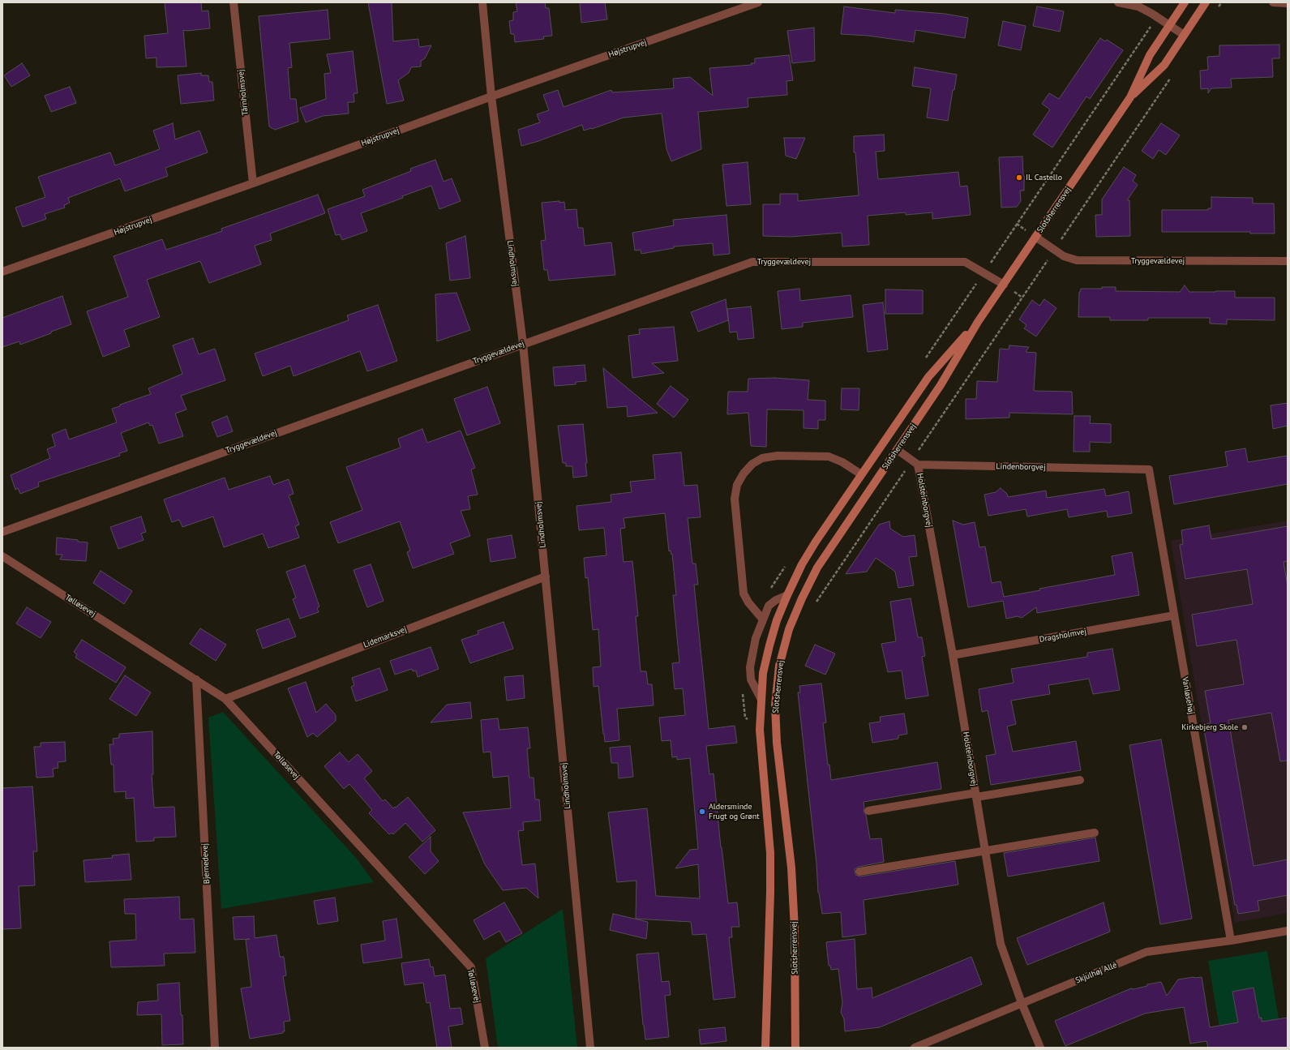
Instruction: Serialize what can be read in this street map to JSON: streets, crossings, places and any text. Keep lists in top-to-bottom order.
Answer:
{
  "streets": {
    "street": [
      "Højstrupvej",
      "Tårnholmsvej",
      "Slotsherrensvej",
      "Tryggevældevej",
      "Lindholmsvej",
      "Lindenborgvej",
      "Holsteinborgvej",
      "Tølløsevej",
      "Dragsholmvej",
      "Lidemarksvej",
      "Vanløsehøj",
      "Bjernedevej",
      "Skjulhøj Allé"
    ]
  },
  "crossings": [
    ["Højstrupvej", "Tårnholmsvej"],
    ["Højstrupvej", "Lindholmsvej"],
    ["Slotsherrensvej", "Tryggevældevej"],
    ["Tryggevældevej", "Lindholmsvej"],
    ["Lindholmsvej", "Lidemarksvej"],
    ["Lindenborgvej", "Holsteinborgvej"],
    ["Lindenborgvej", "Vanløsehøj"],
    ["Holsteinborgvej", "Dragsholmvej"],
    ["Holsteinborgvej", "Skjulhøj Allé"],
    ["Tølløsevej", "Lidemarksvej"],
    ["Tølløsevej", "Bjernedevej"],
    ["Dragsholmvej", "Vanløsehøj"],
    ["Vanløsehøj", "Skjulhøj Allé"]
  ],
  "places": ["IL Castello", "Kirkebjerg Skole", "Aldersminde Frugt og Grønt"]
}
